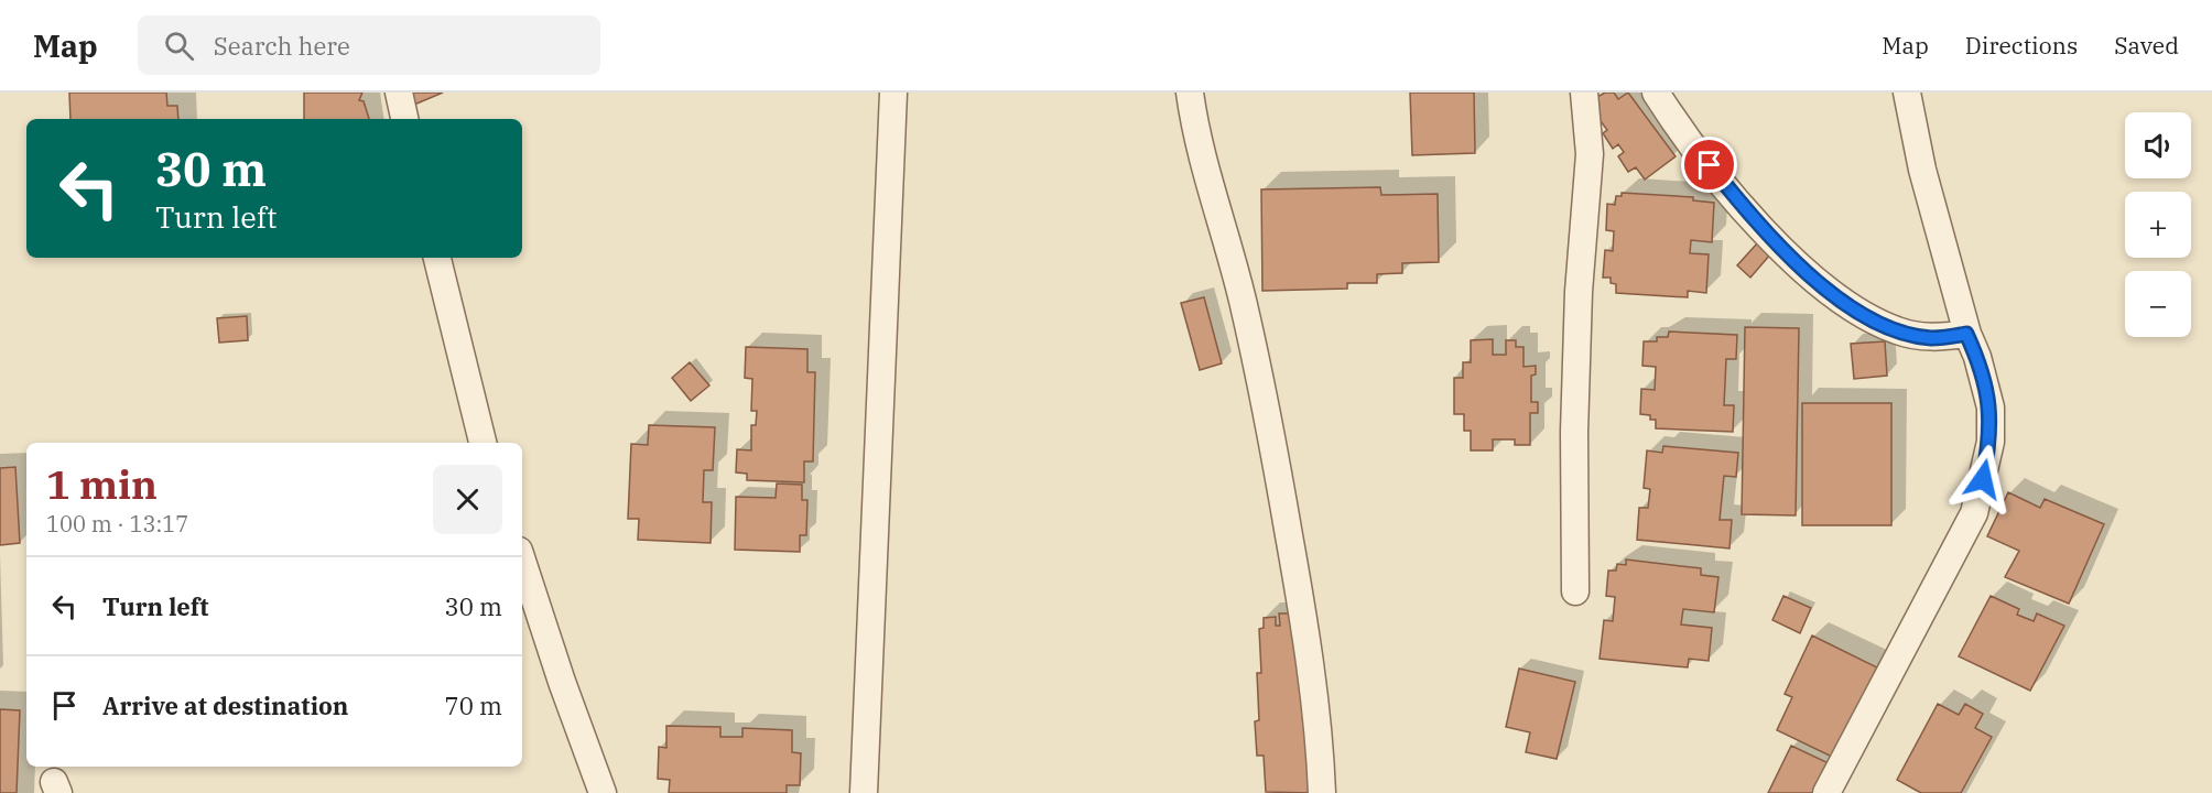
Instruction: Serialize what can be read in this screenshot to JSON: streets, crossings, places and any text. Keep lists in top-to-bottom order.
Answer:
{
  "page": {
    "header": "Map",
    "search": "Search here",
    "nav": ["Map", "Directions", "Saved"],
    "map_buttons": ["+", "−"],
    "turn": ["30 m", "Turn left"],
    "heading": ["1 min", "100 m · 13:17"],
    "list": [
      {
        "name": "Turn left",
        "value": "30 m"
      },
      {
        "name": "Arrive at destination",
        "value": "70 m"
      }
    ]
  }
}
